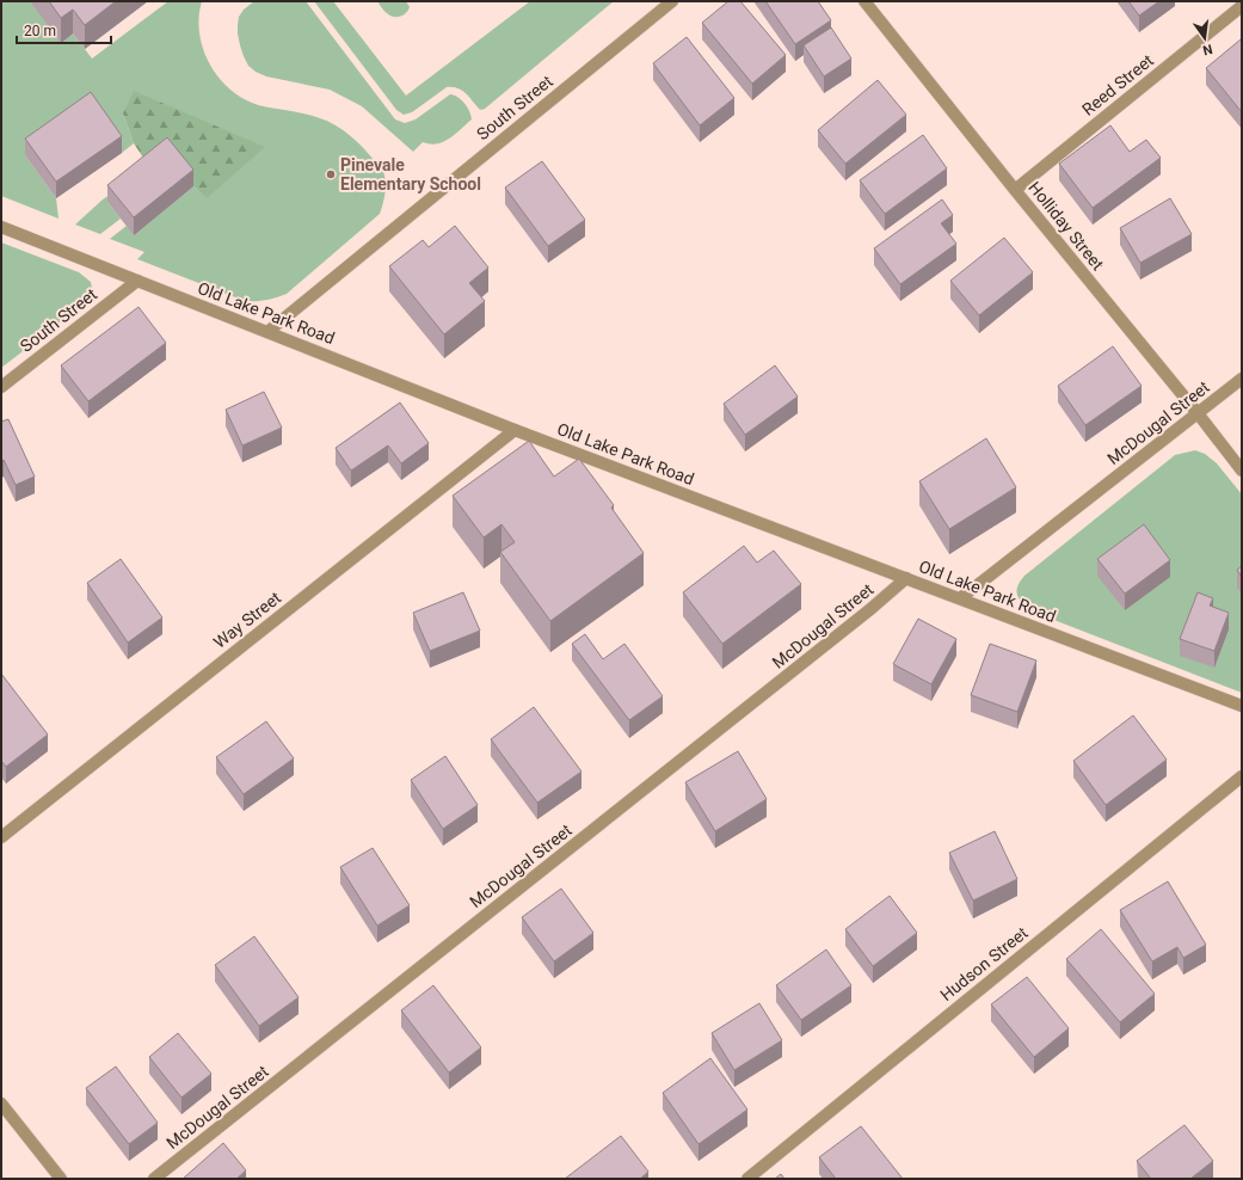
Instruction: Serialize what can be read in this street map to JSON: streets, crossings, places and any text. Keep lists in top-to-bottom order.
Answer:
{
  "streets": {
    "street": [
      "Reed Street",
      "South Street",
      "Holliday Street",
      "Old Lake Park Road",
      "McDougal Street",
      "Way Street",
      "Hudson Street"
    ]
  },
  "crossings": [
    ["Reed Street", "Holliday Street"],
    ["South Street", "Old Lake Park Road"],
    ["Holliday Street", "McDougal Street"],
    ["Old Lake Park Road", "McDougal Street"],
    ["Old Lake Park Road", "Way Street"]
  ],
  "places": ["Pinevale Elementary School"],
  "scale_bar": "20 m",
  "north": "bottom"
}
